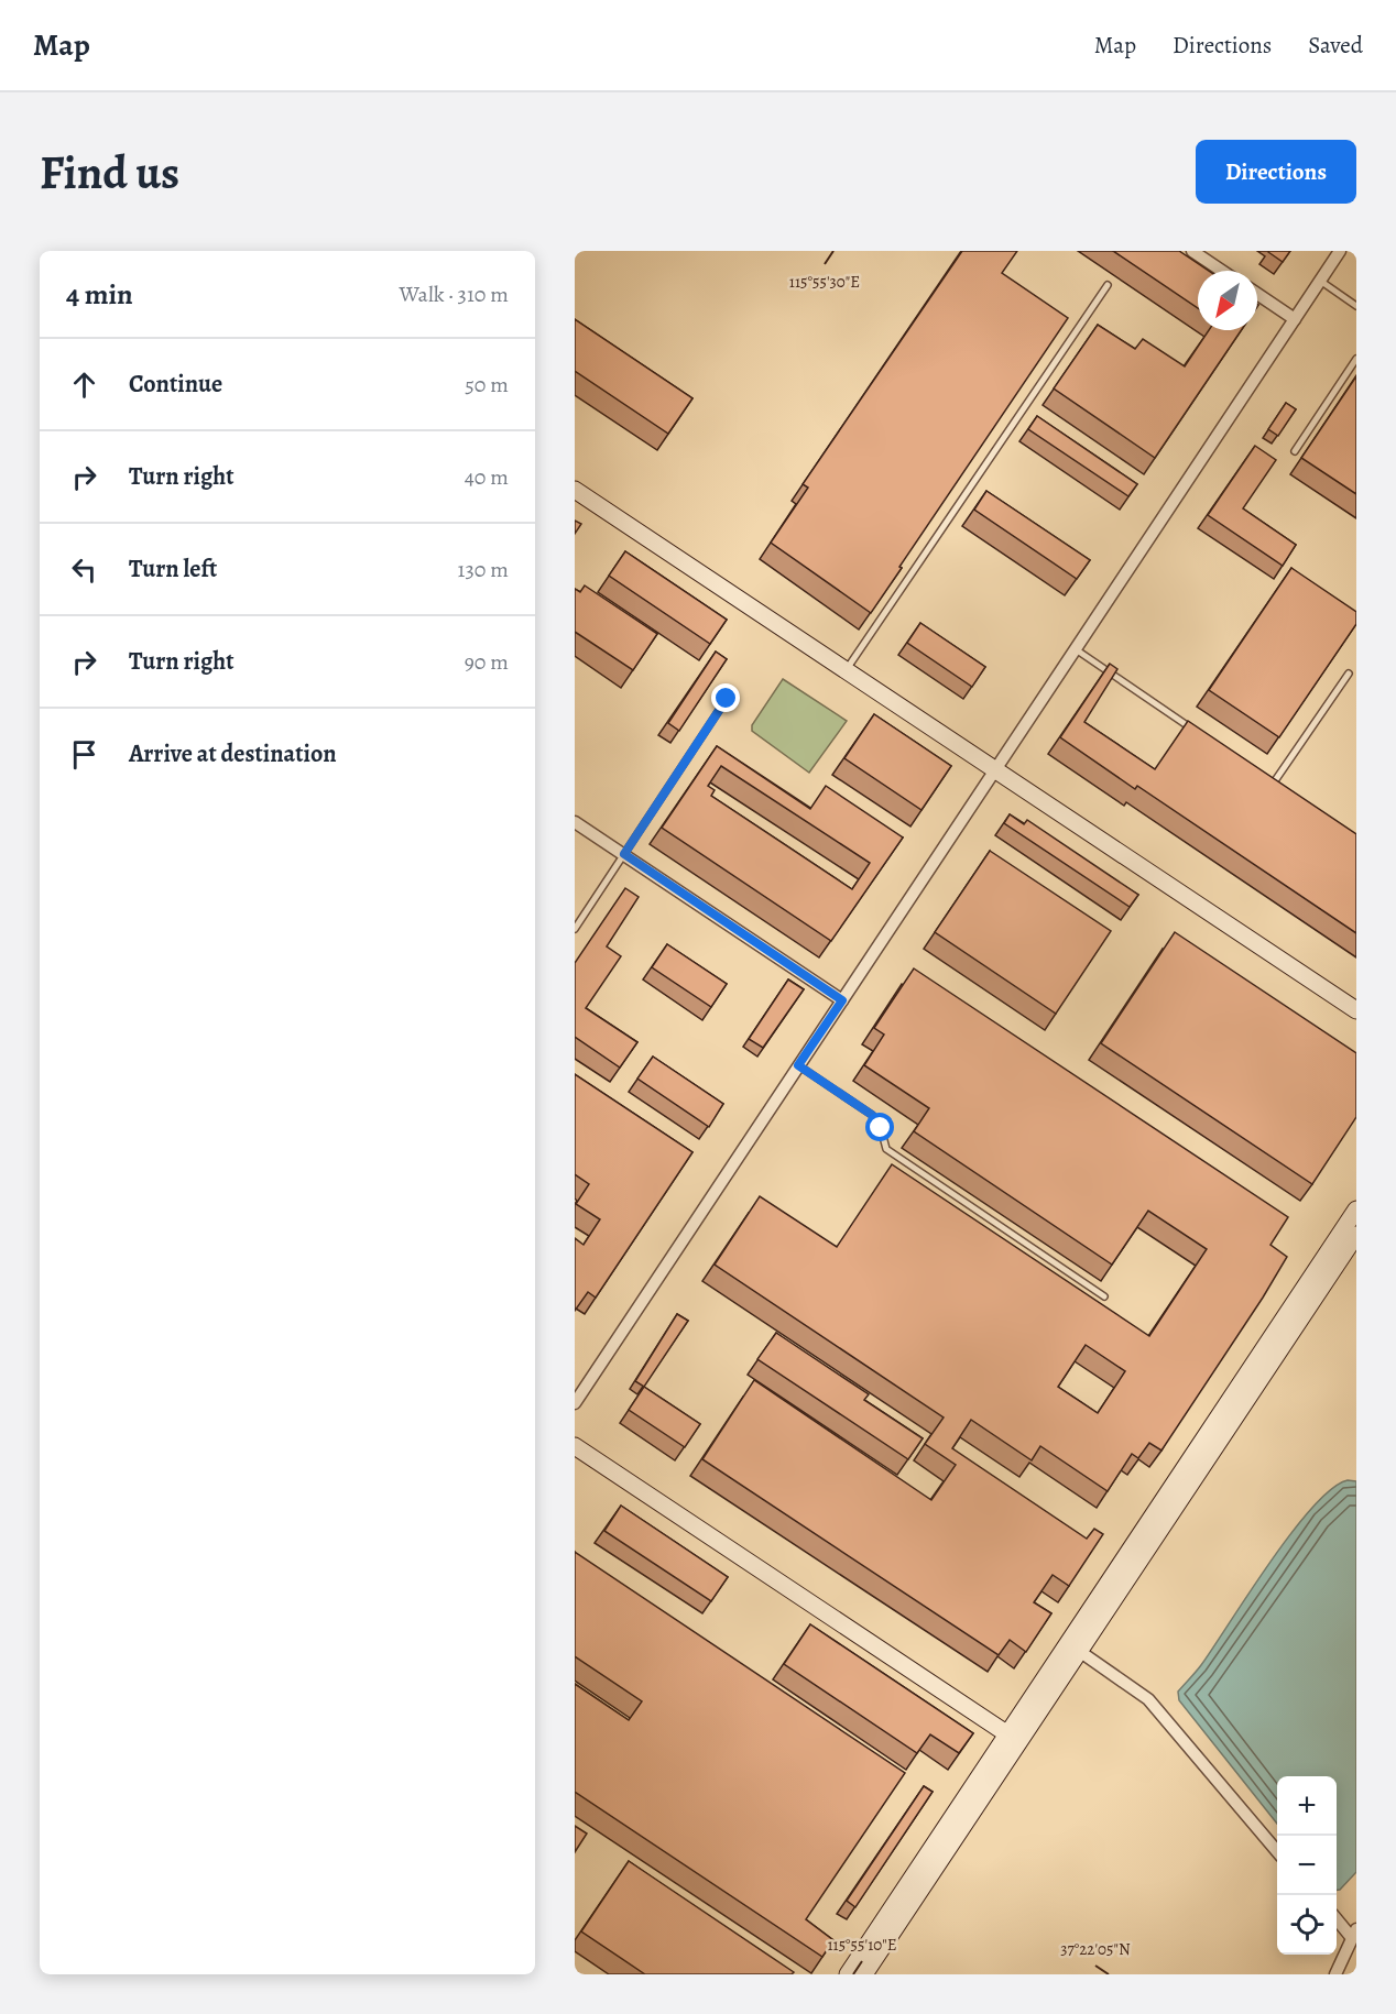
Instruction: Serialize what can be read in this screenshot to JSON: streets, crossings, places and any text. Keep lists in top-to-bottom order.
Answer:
{
  "north": "bottom left",
  "page": {
    "header": "Map",
    "nav": ["Map", "Directions", "Saved"],
    "buttons": "Directions",
    "title": "Find us",
    "heading": ["4 min", "Walk · 310 m"],
    "list": [
      ["Continue", "50 m"],
      ["Turn right", "40 m"],
      ["Turn left", "130 m"],
      ["Turn right", "90 m"],
      "Arrive at destination"
    ],
    "map_buttons": ["+", "−"]
  },
  "coordinates": ["115°55'30\"E", "115°55'10\"E", "37°22'05\"N"]
}
